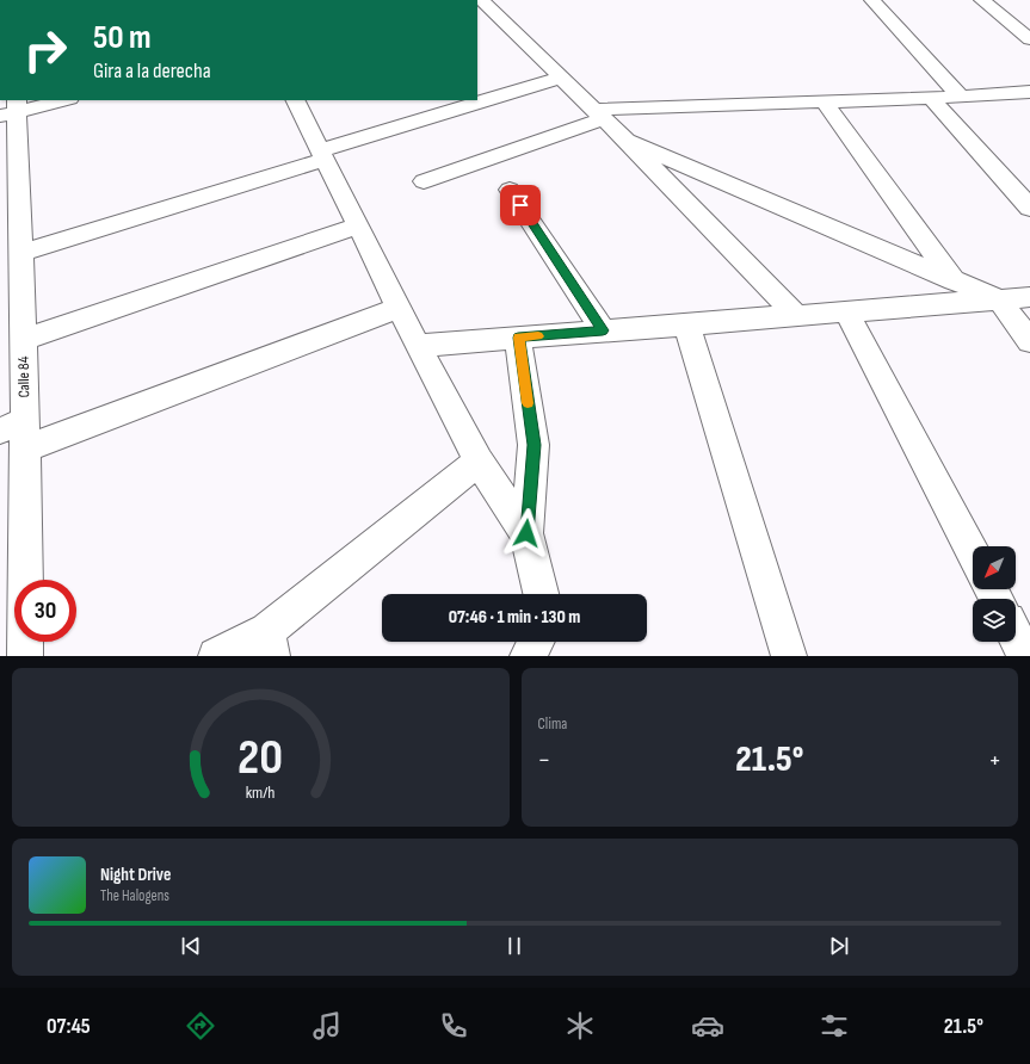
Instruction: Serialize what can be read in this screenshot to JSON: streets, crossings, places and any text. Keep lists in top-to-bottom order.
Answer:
{
  "streets": {
    "street": ["Calle 84"]
  },
  "north": "bottom left",
  "page": {
    "turn": ["50 m", "Gira a la derecha"],
    "limit": "30",
    "trip": "07:46 · 1 min · 130 m",
    "tile": "Clima",
    "heat": ["−", "21.5°", "+"],
    "song": ["Night Drive", "The Halogens"],
    "tabs": ["07:45", "21.5°"],
    "gauge": ["20", "km/h"]
  }
}
